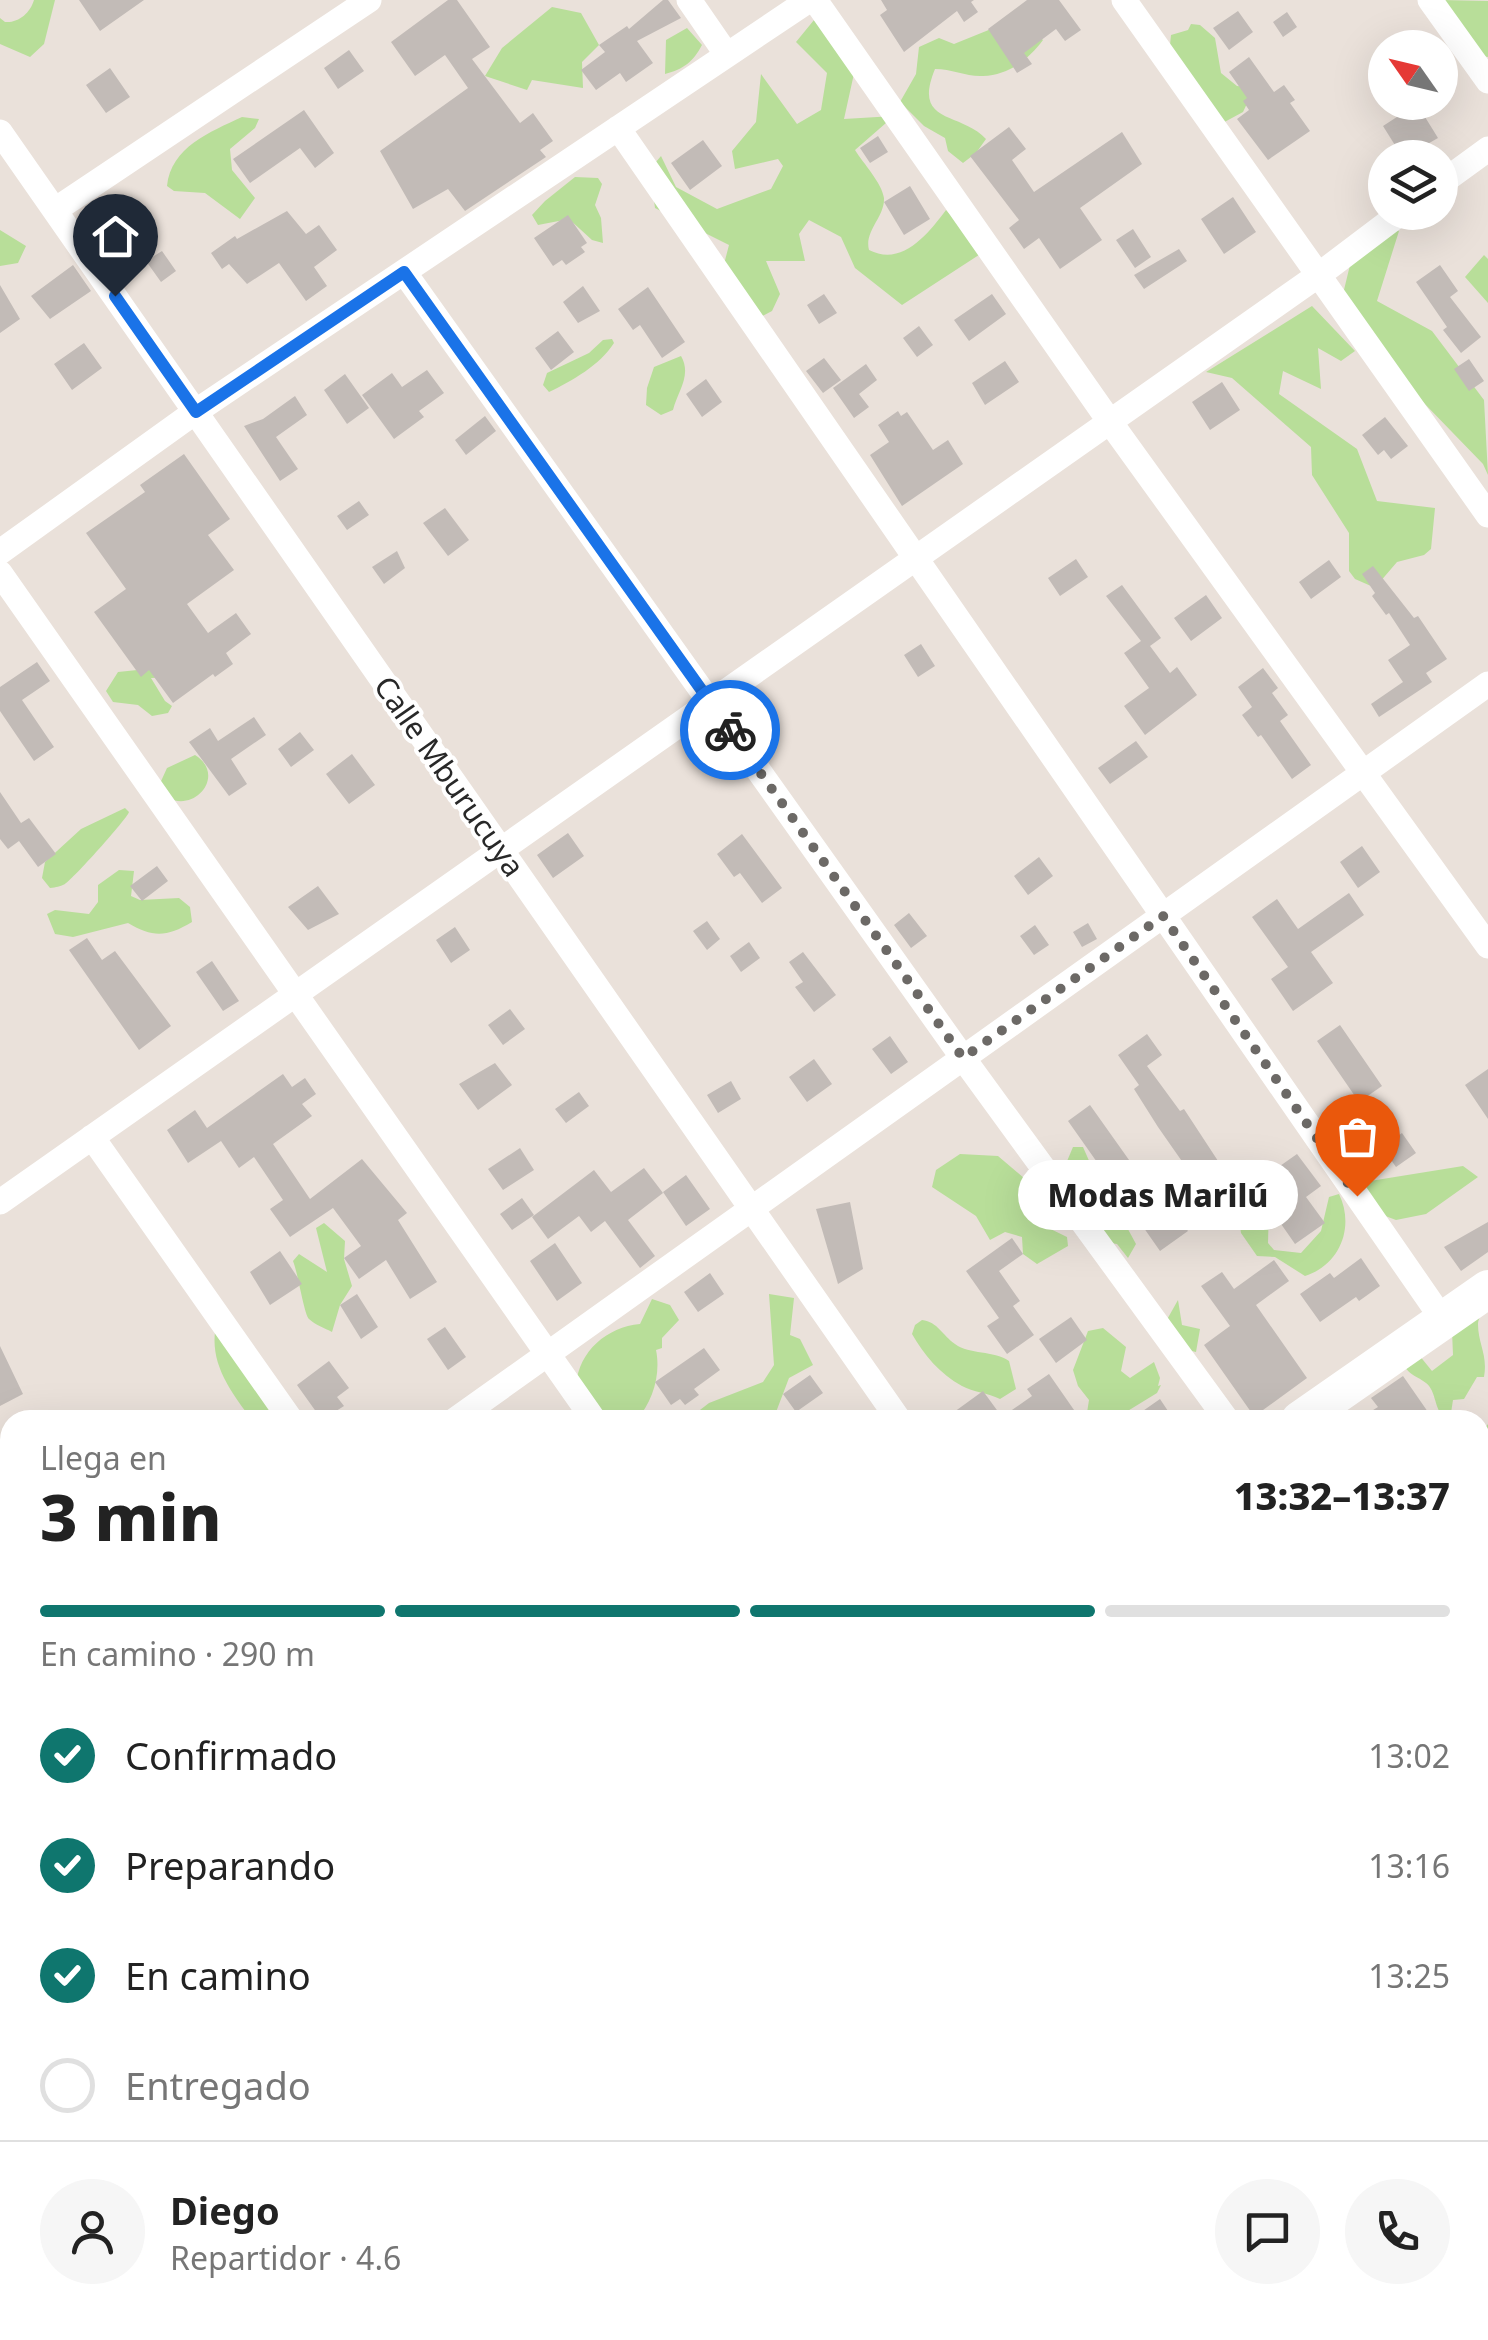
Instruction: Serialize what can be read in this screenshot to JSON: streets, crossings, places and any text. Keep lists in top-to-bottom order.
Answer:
{
  "streets": {
    "street": ["Calle Mburucuya"]
  },
  "places": ["Modas Marilú"],
  "north": "top left",
  "page": {
    "bubble": "Modas Marilú",
    "heading": ["3 min", "Llega en", "13:32–13:37"],
    "panel": ["Diego", "Repartidor · 4.6"],
    "bar": "En camino · 290 m",
    "list": [
      ["Confirmado", "13:02"],
      ["Preparando", "13:16"],
      ["En camino", "13:25"],
      "Entregado"
    ]
  }
}
